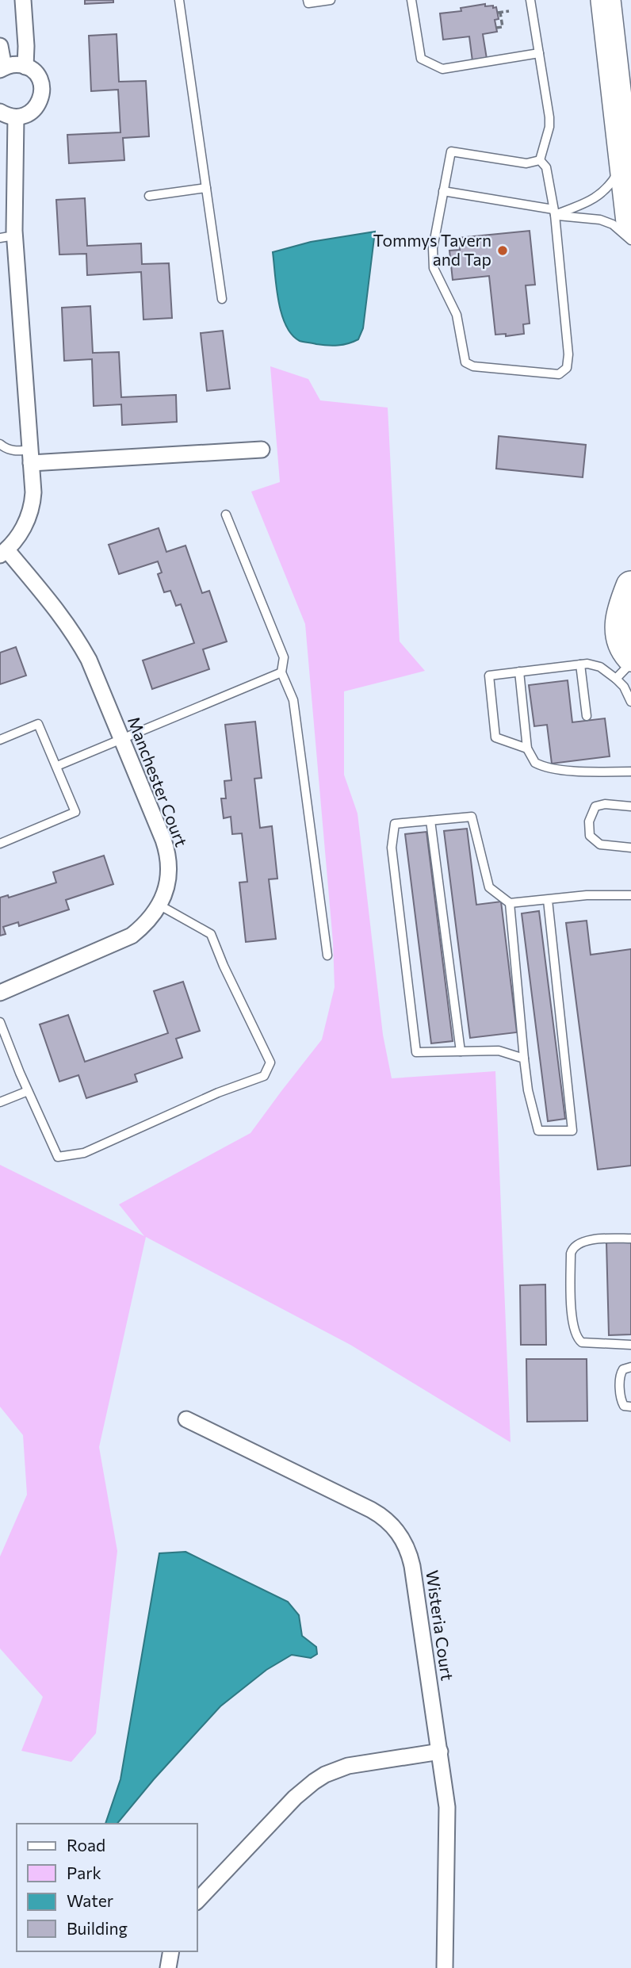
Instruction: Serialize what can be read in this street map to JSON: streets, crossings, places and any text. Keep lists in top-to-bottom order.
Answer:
{
  "streets": {
    "street": ["Manchester Court", "Wisteria Court"]
  },
  "places": ["Tommys Tavern and Tap"],
  "legend": [
    "Road",
    "Park",
    "Water",
    "Building"
  ]
}
